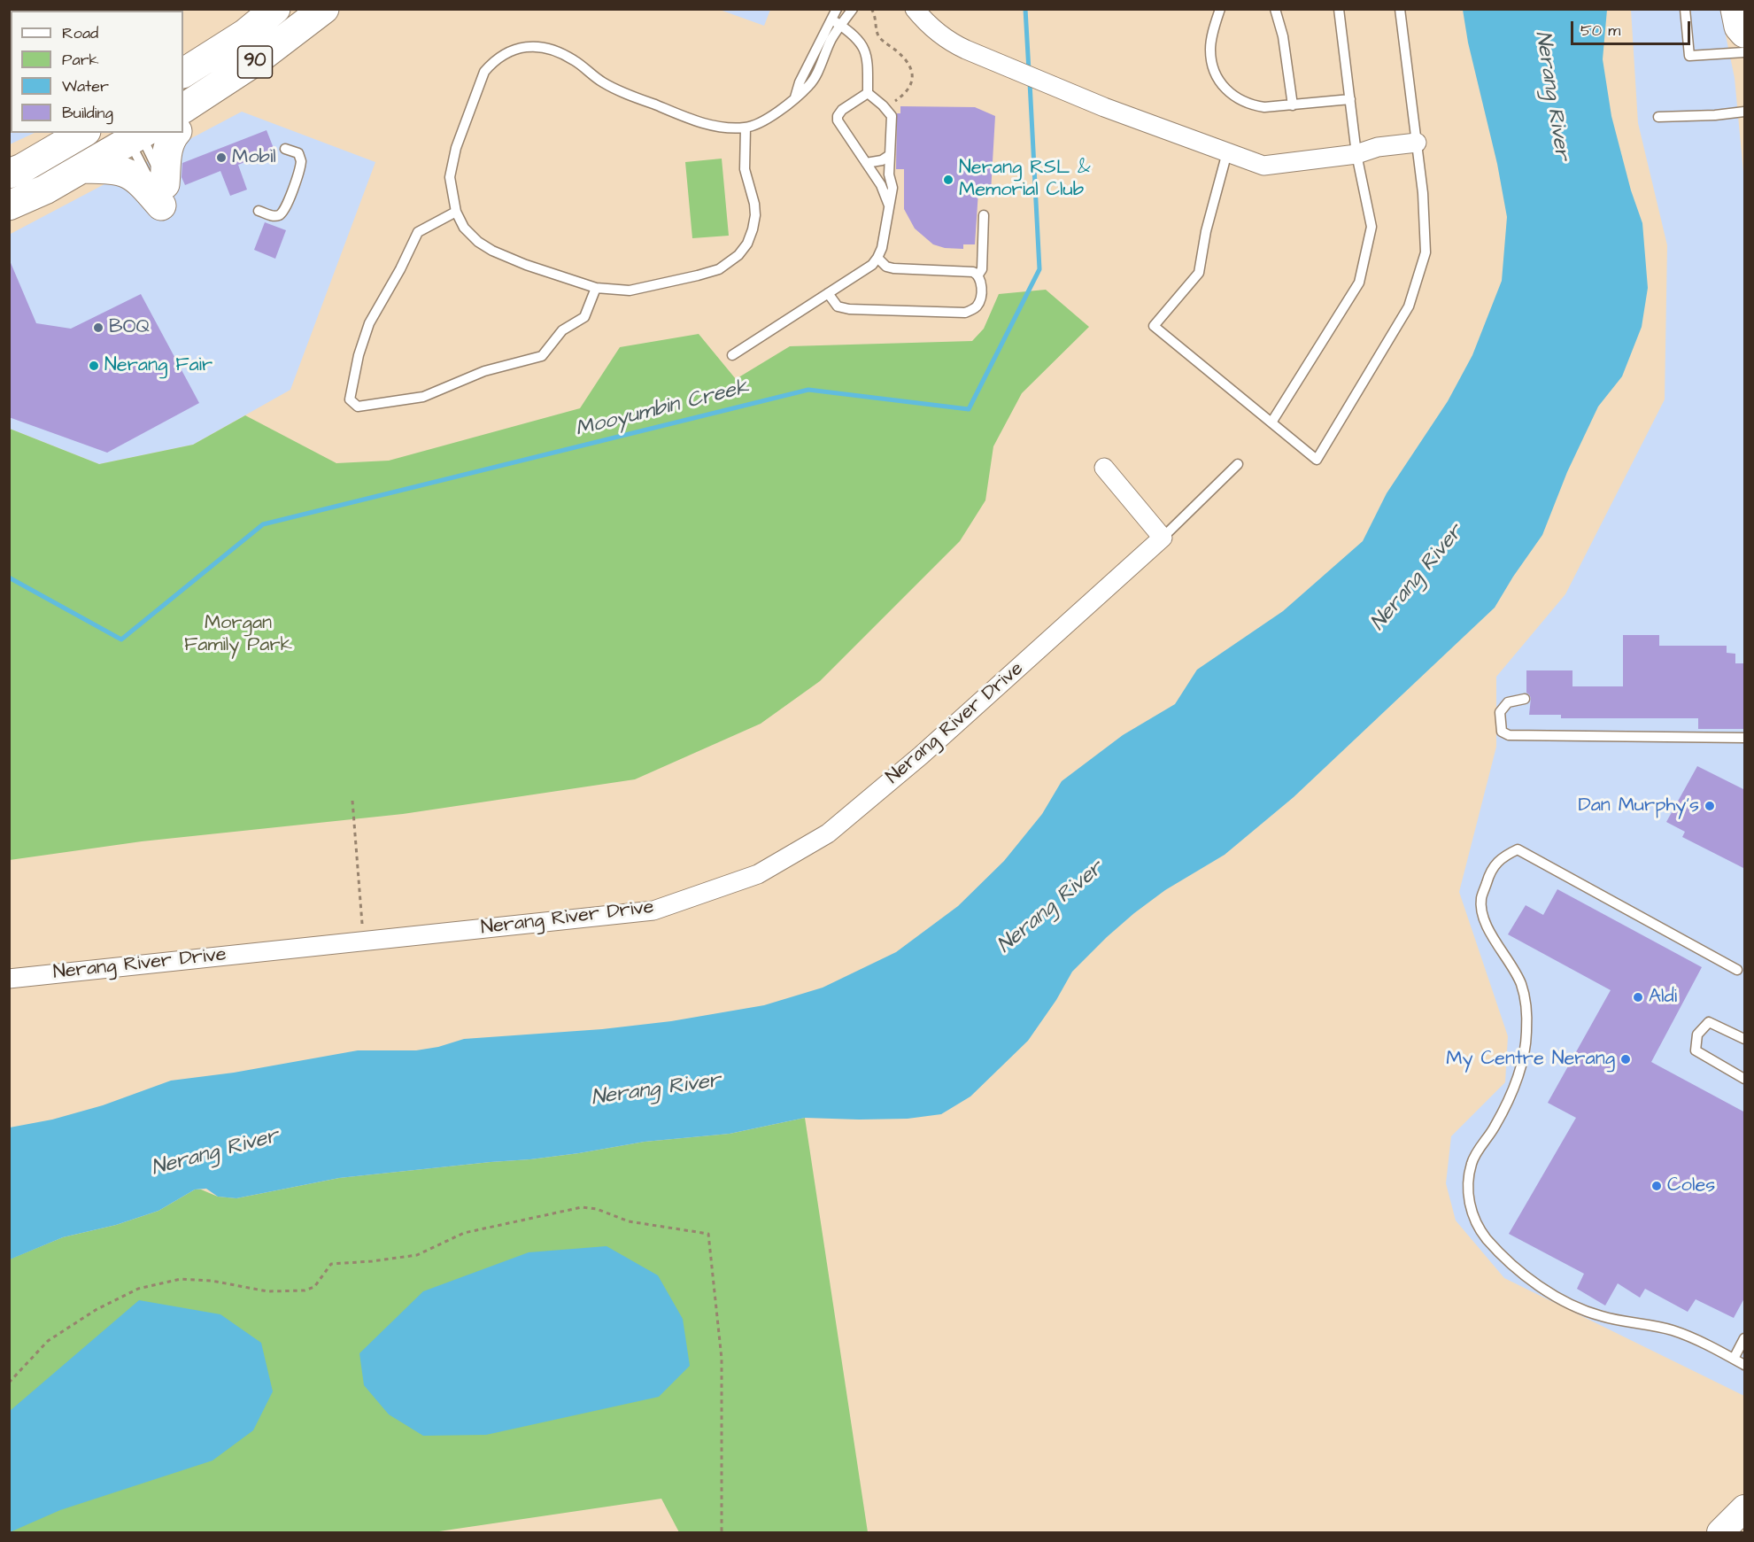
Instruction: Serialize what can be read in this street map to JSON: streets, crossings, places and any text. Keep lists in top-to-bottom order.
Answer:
{
  "streets": {
    "main road": ["90"],
    "street": ["Nerang River Drive"]
  },
  "water": ["Nerang River", "Mooyumbin Creek"],
  "parks": ["Morgan Family Park"],
  "places": [
    "Mobil",
    "Nerang RSL & Memorial Club",
    "BOQ",
    "Nerang Fair",
    "Dan Murphy's",
    "Aldi",
    "My Centre Nerang",
    "Coles"
  ],
  "legend": [
    "Road",
    "Park",
    "Water",
    "Building"
  ],
  "scale_bar": "50 m"
}
